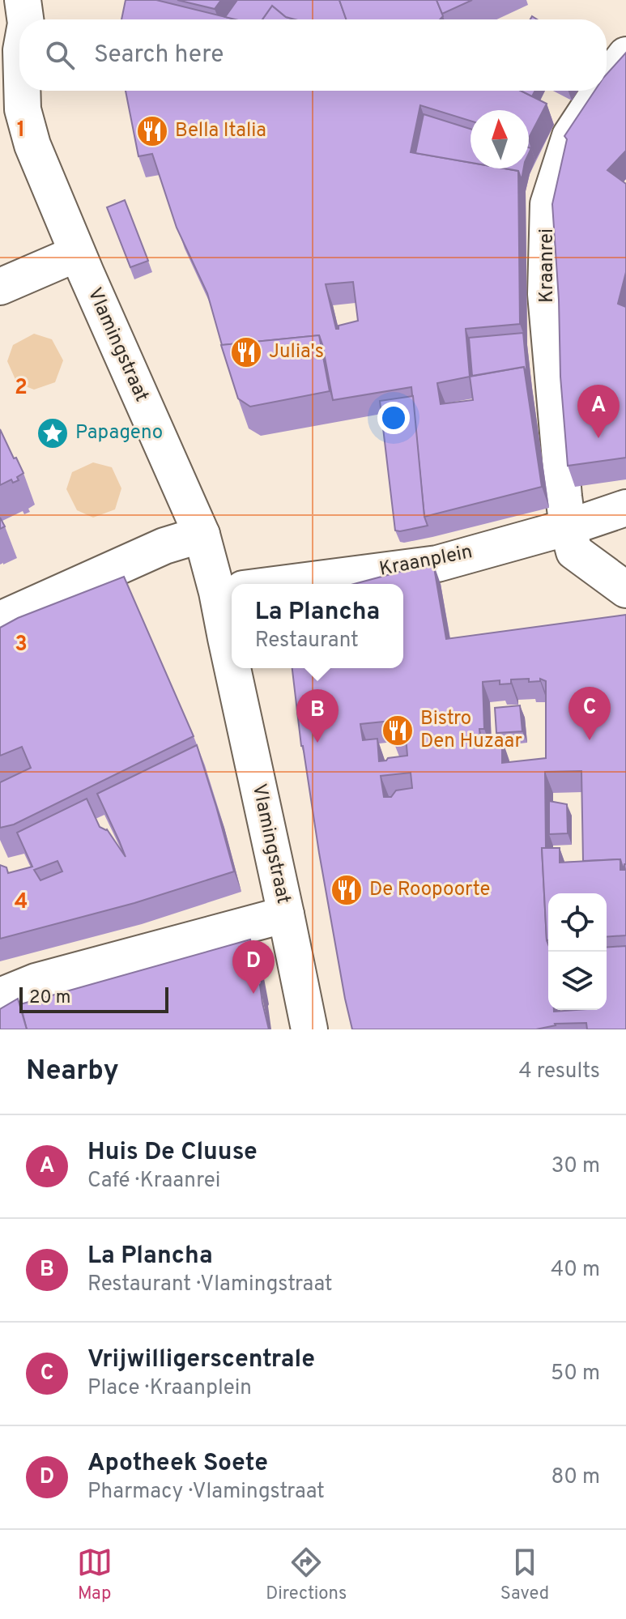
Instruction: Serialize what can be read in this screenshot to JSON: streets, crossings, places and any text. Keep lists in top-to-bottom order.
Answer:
{
  "streets": {
    "street": ["Kraanrei", "Vlamingstraat", "Kraanplein"]
  },
  "crossings": [
    ["Kraanrei", "Kraanplein"]
  ],
  "places": {
    "restaurant": [
      "Bella Italia",
      "Julia's",
      "Bistro Den Huzaar",
      "De Roopoorte"
    ],
    "place": ["Papageno"]
  },
  "scale_bar": "20 m",
  "north": "top",
  "page": {
    "search": "Search here",
    "pins": [
      "A",
      "C",
      "B",
      "D"
    ],
    "popup": ["La Plancha", "Restaurant"],
    "scale": "20 m",
    "heading": ["Nearby", "4 results"],
    "list": [
      {
        "mark": "A",
        "name": "Huis De Cluuse",
        "note": "Café · Kraanrei",
        "value": "30 m"
      },
      {
        "mark": "B",
        "name": "La Plancha",
        "note": "Restaurant · Vlamingstraat",
        "value": "40 m"
      },
      {
        "mark": "C",
        "name": "Vrijwilligerscentrale",
        "note": "Place · Kraanplein",
        "value": "50 m"
      },
      {
        "mark": "D",
        "name": "Apotheek Soete",
        "note": "Pharmacy · Vlamingstraat",
        "value": "80 m"
      }
    ],
    "nav": ["Map", "Directions", "Saved"]
  },
  "grid": {
    "rows": [
      "1",
      "2",
      "3",
      "4"
    ]
  }
}
